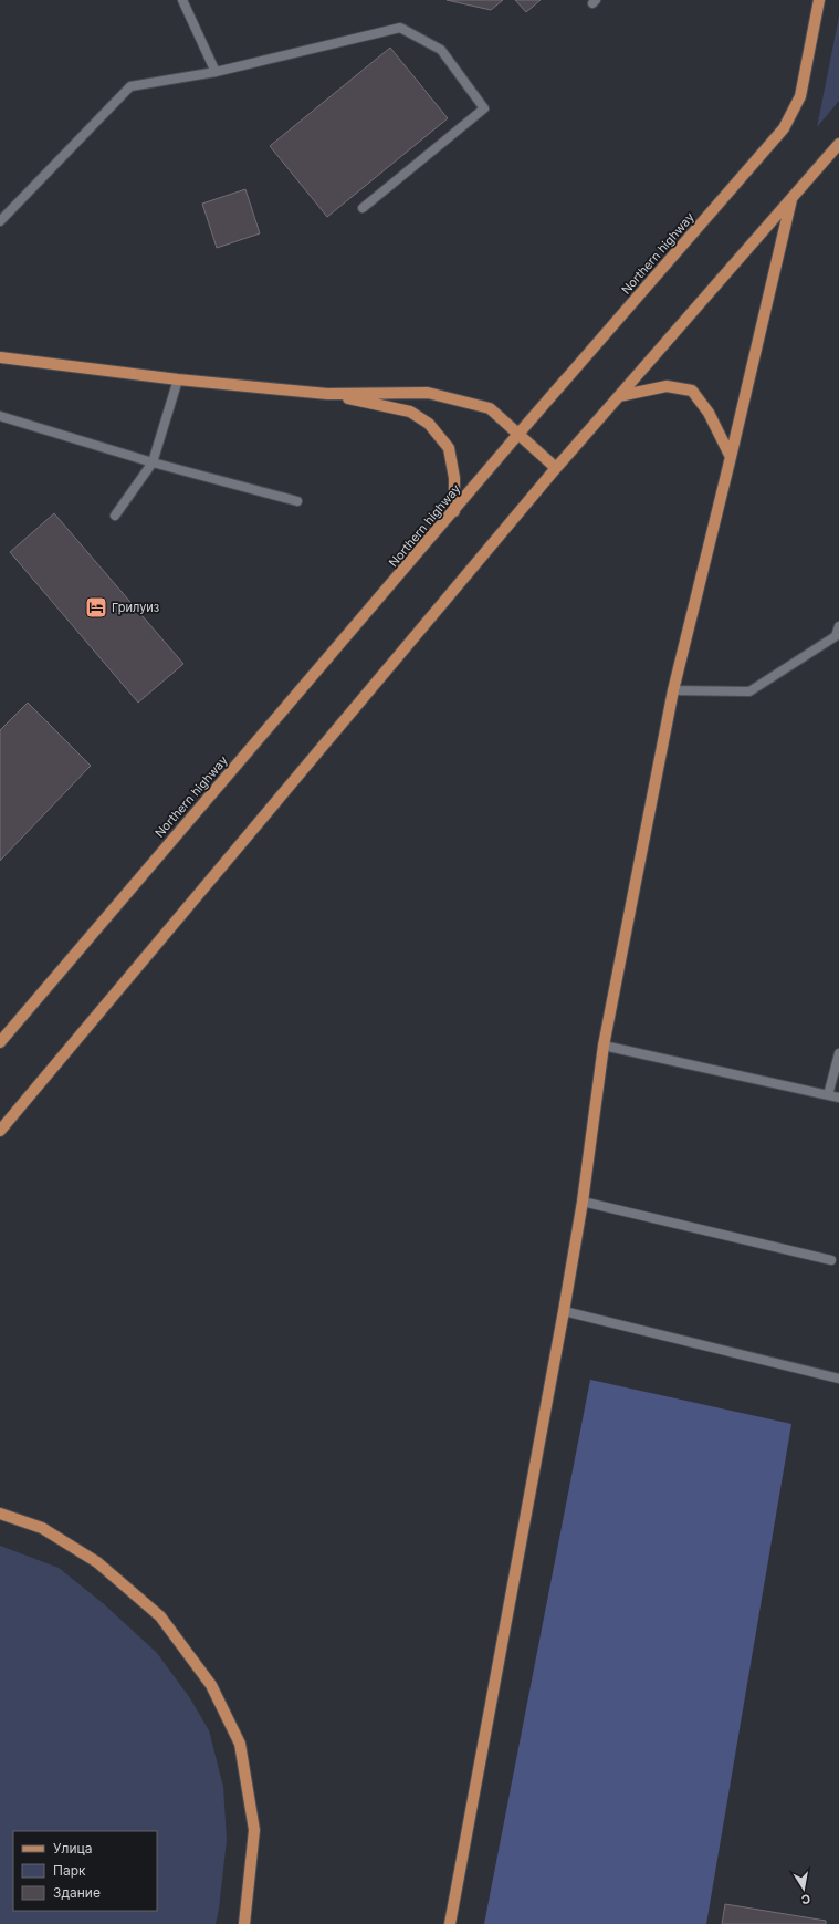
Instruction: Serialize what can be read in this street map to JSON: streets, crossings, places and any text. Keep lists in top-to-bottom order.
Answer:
{
  "streets": {
    "main road": ["Northern highway"]
  },
  "places": {
    "hotel": ["Грилуиз"]
  },
  "legend": ["Улица", "Парк", "Здание"],
  "north": "bottom"
}
